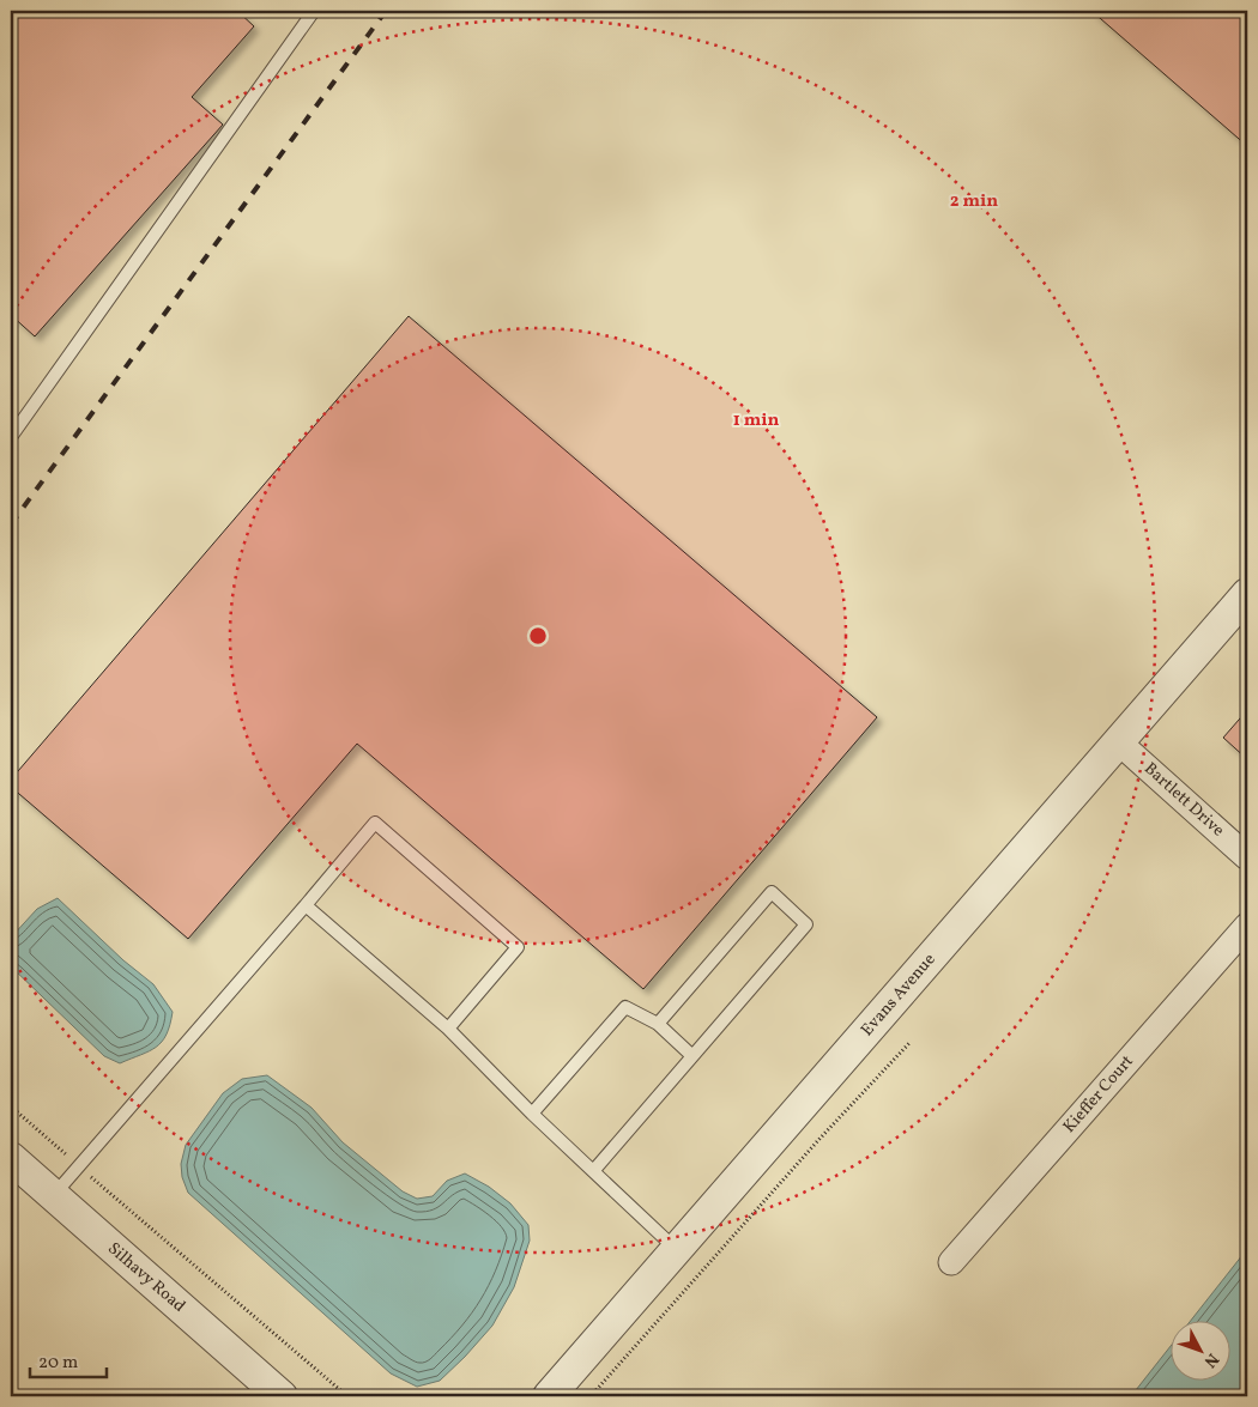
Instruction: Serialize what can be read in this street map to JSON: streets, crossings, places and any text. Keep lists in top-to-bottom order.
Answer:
{
  "streets": {
    "street": [
      "Bartlett Drive",
      "Evans Avenue",
      "Kieffer Court",
      "Silhavy Road"
    ]
  },
  "crossings": [
    ["Bartlett Drive", "Evans Avenue"]
  ],
  "scale_bar": "20 m",
  "north": "bottom right",
  "rings": ["2 min", "1 min"]
}
